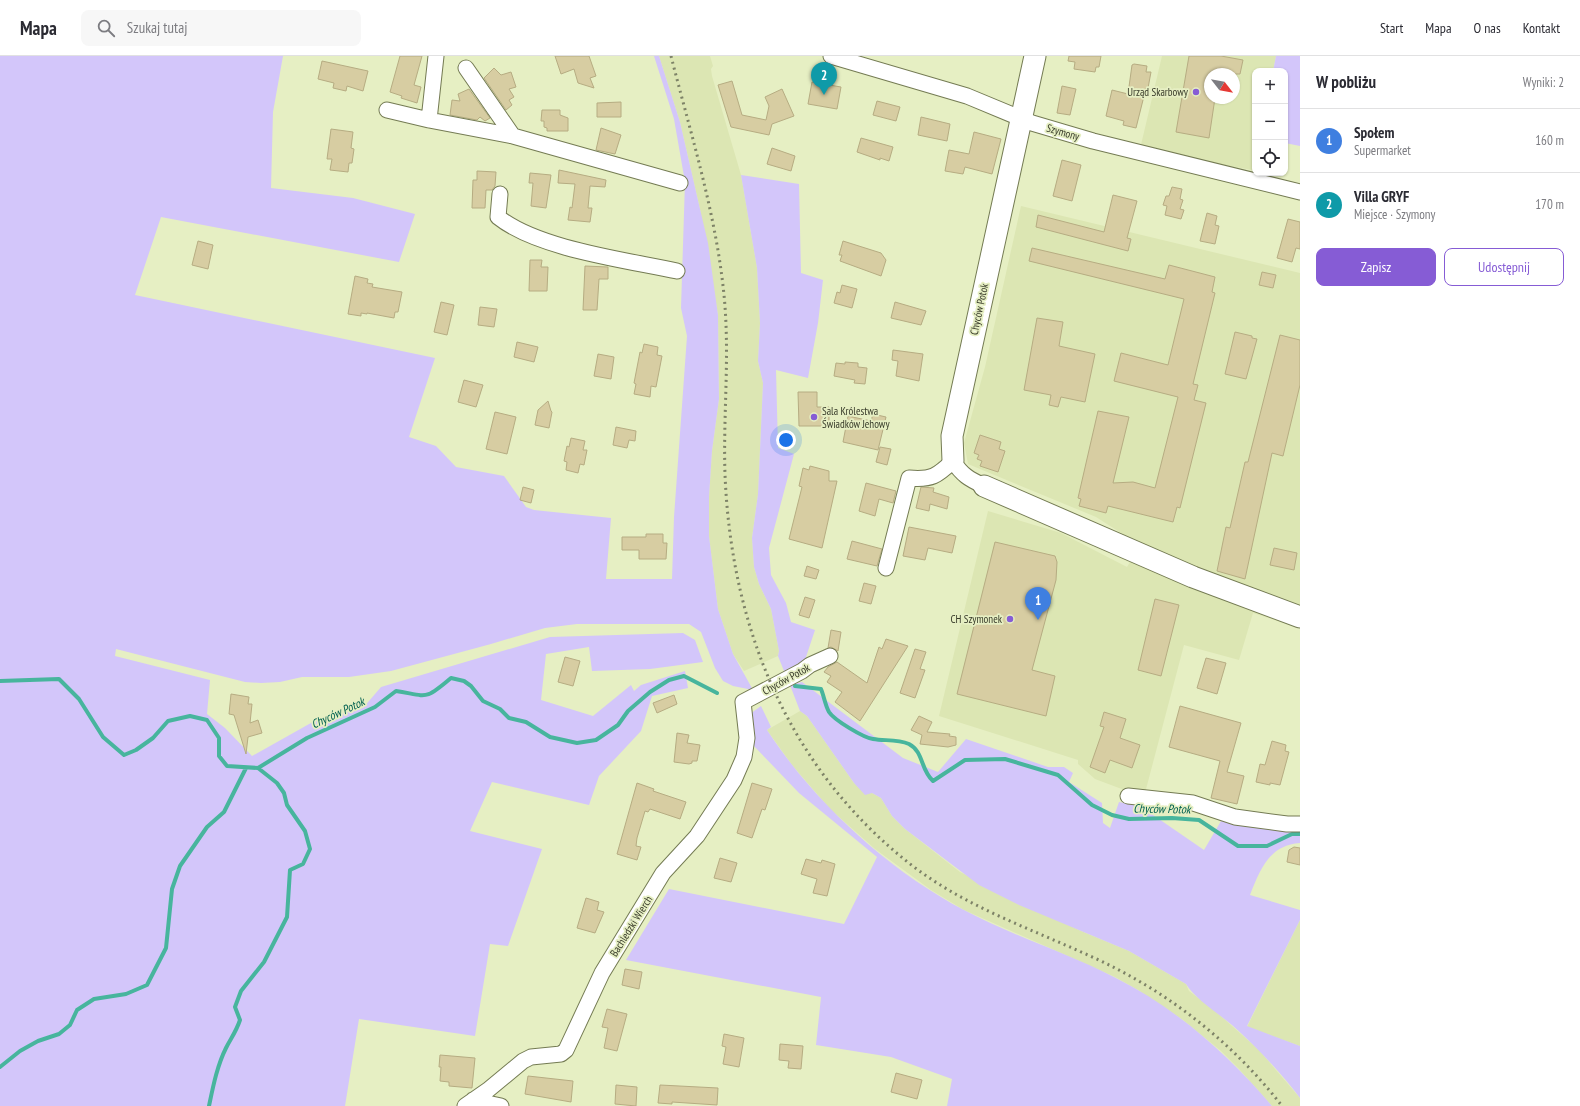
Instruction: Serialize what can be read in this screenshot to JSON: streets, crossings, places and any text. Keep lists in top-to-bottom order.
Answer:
{
  "streets": {
    "street": ["Szymony", "Chyców Potok", "Bachledzki Wierch"]
  },
  "crossings": [
    ["Szymony", "Chyców Potok"],
    ["Chyców Potok", "Bachledzki Wierch"]
  ],
  "water": ["Chyców Potok"],
  "places": ["Urząd Skarbowy", "Sala Królestwa Świadków Jehowy", "CH Szymonek"],
  "north": "bottom right",
  "page": {
    "header": "Mapa",
    "search": "Szukaj tutaj",
    "nav": [
      "Start",
      "Mapa",
      "O nas",
      "Kontakt"
    ],
    "heading": ["W pobliżu", "Wyniki: 2"],
    "pins": ["2", "1"],
    "map_buttons": ["+", "−"],
    "list": [
      {
        "mark": "1",
        "name": "Społem",
        "note": "Supermarket",
        "value": "160 m"
      },
      {
        "mark": "2",
        "name": "Villa GRYF",
        "note": "Miejsce · Szymony",
        "value": "170 m"
      }
    ],
    "buttons": ["Zapisz", "Udostępnij"]
  }
}
